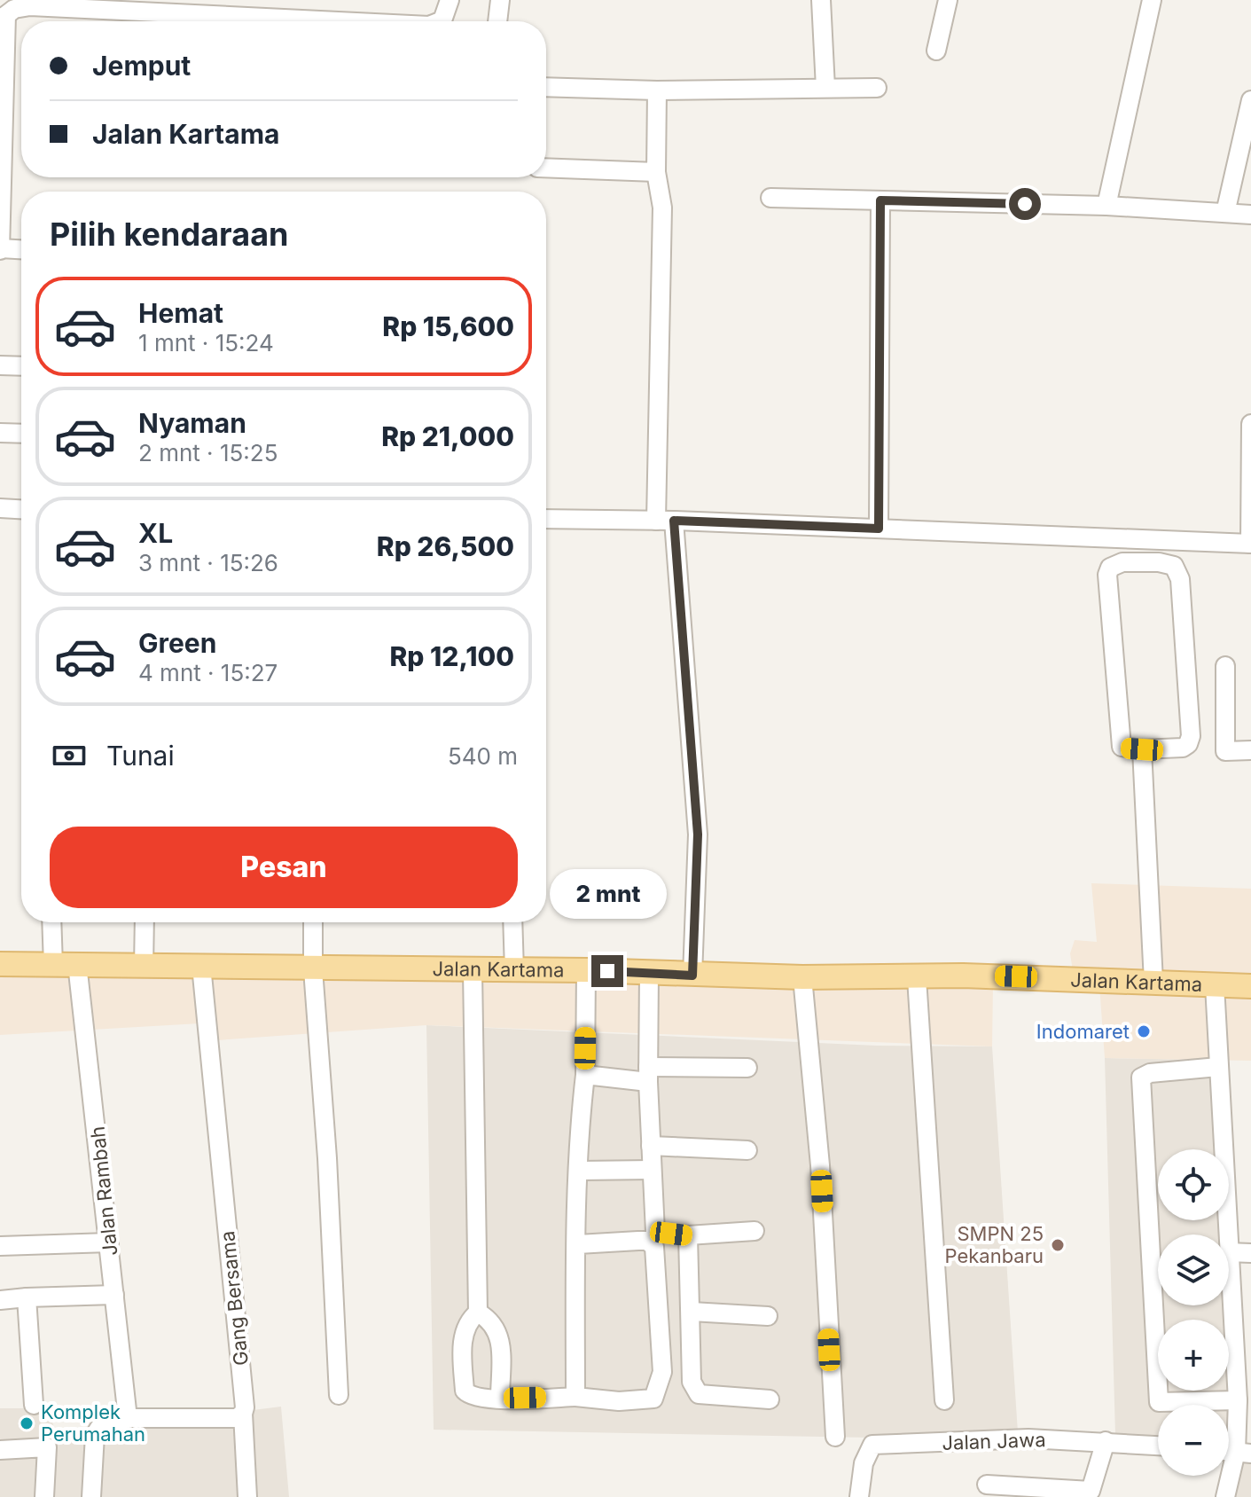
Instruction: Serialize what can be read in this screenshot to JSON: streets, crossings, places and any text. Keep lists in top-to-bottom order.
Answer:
{
  "streets": {
    "main road": ["Jalan Kartama"],
    "street": ["Jalan Rambah", "Gang Bersama", "Jalan Jawa"]
  },
  "crossings": [
    ["Jalan Kartama", "Jalan Rambah"],
    ["Jalan Kartama", "Gang Bersama"]
  ],
  "places": ["Indomaret", "SMPN 25 Pekanbaru", "Komplek Perumahan"],
  "page": {
    "banner": ["Jemput", "Jalan Kartama"],
    "heading": "Pilih kendaraan",
    "list": [
      {
        "name": "Hemat",
        "note": "1 mnt · 15:24",
        "value": "Rp 15,600"
      },
      {
        "name": "Nyaman",
        "note": "2 mnt · 15:25",
        "value": "Rp 21,000"
      },
      {
        "name": "XL",
        "note": "3 mnt · 15:26",
        "value": "Rp 26,500"
      },
      {
        "name": "Green",
        "note": "4 mnt · 15:27",
        "value": "Rp 12,100"
      }
    ],
    "pay": ["Tunai", "540 m"],
    "buttons": "Pesan",
    "bubble": "2 mnt",
    "map_buttons": ["+", "−"]
  }
}
